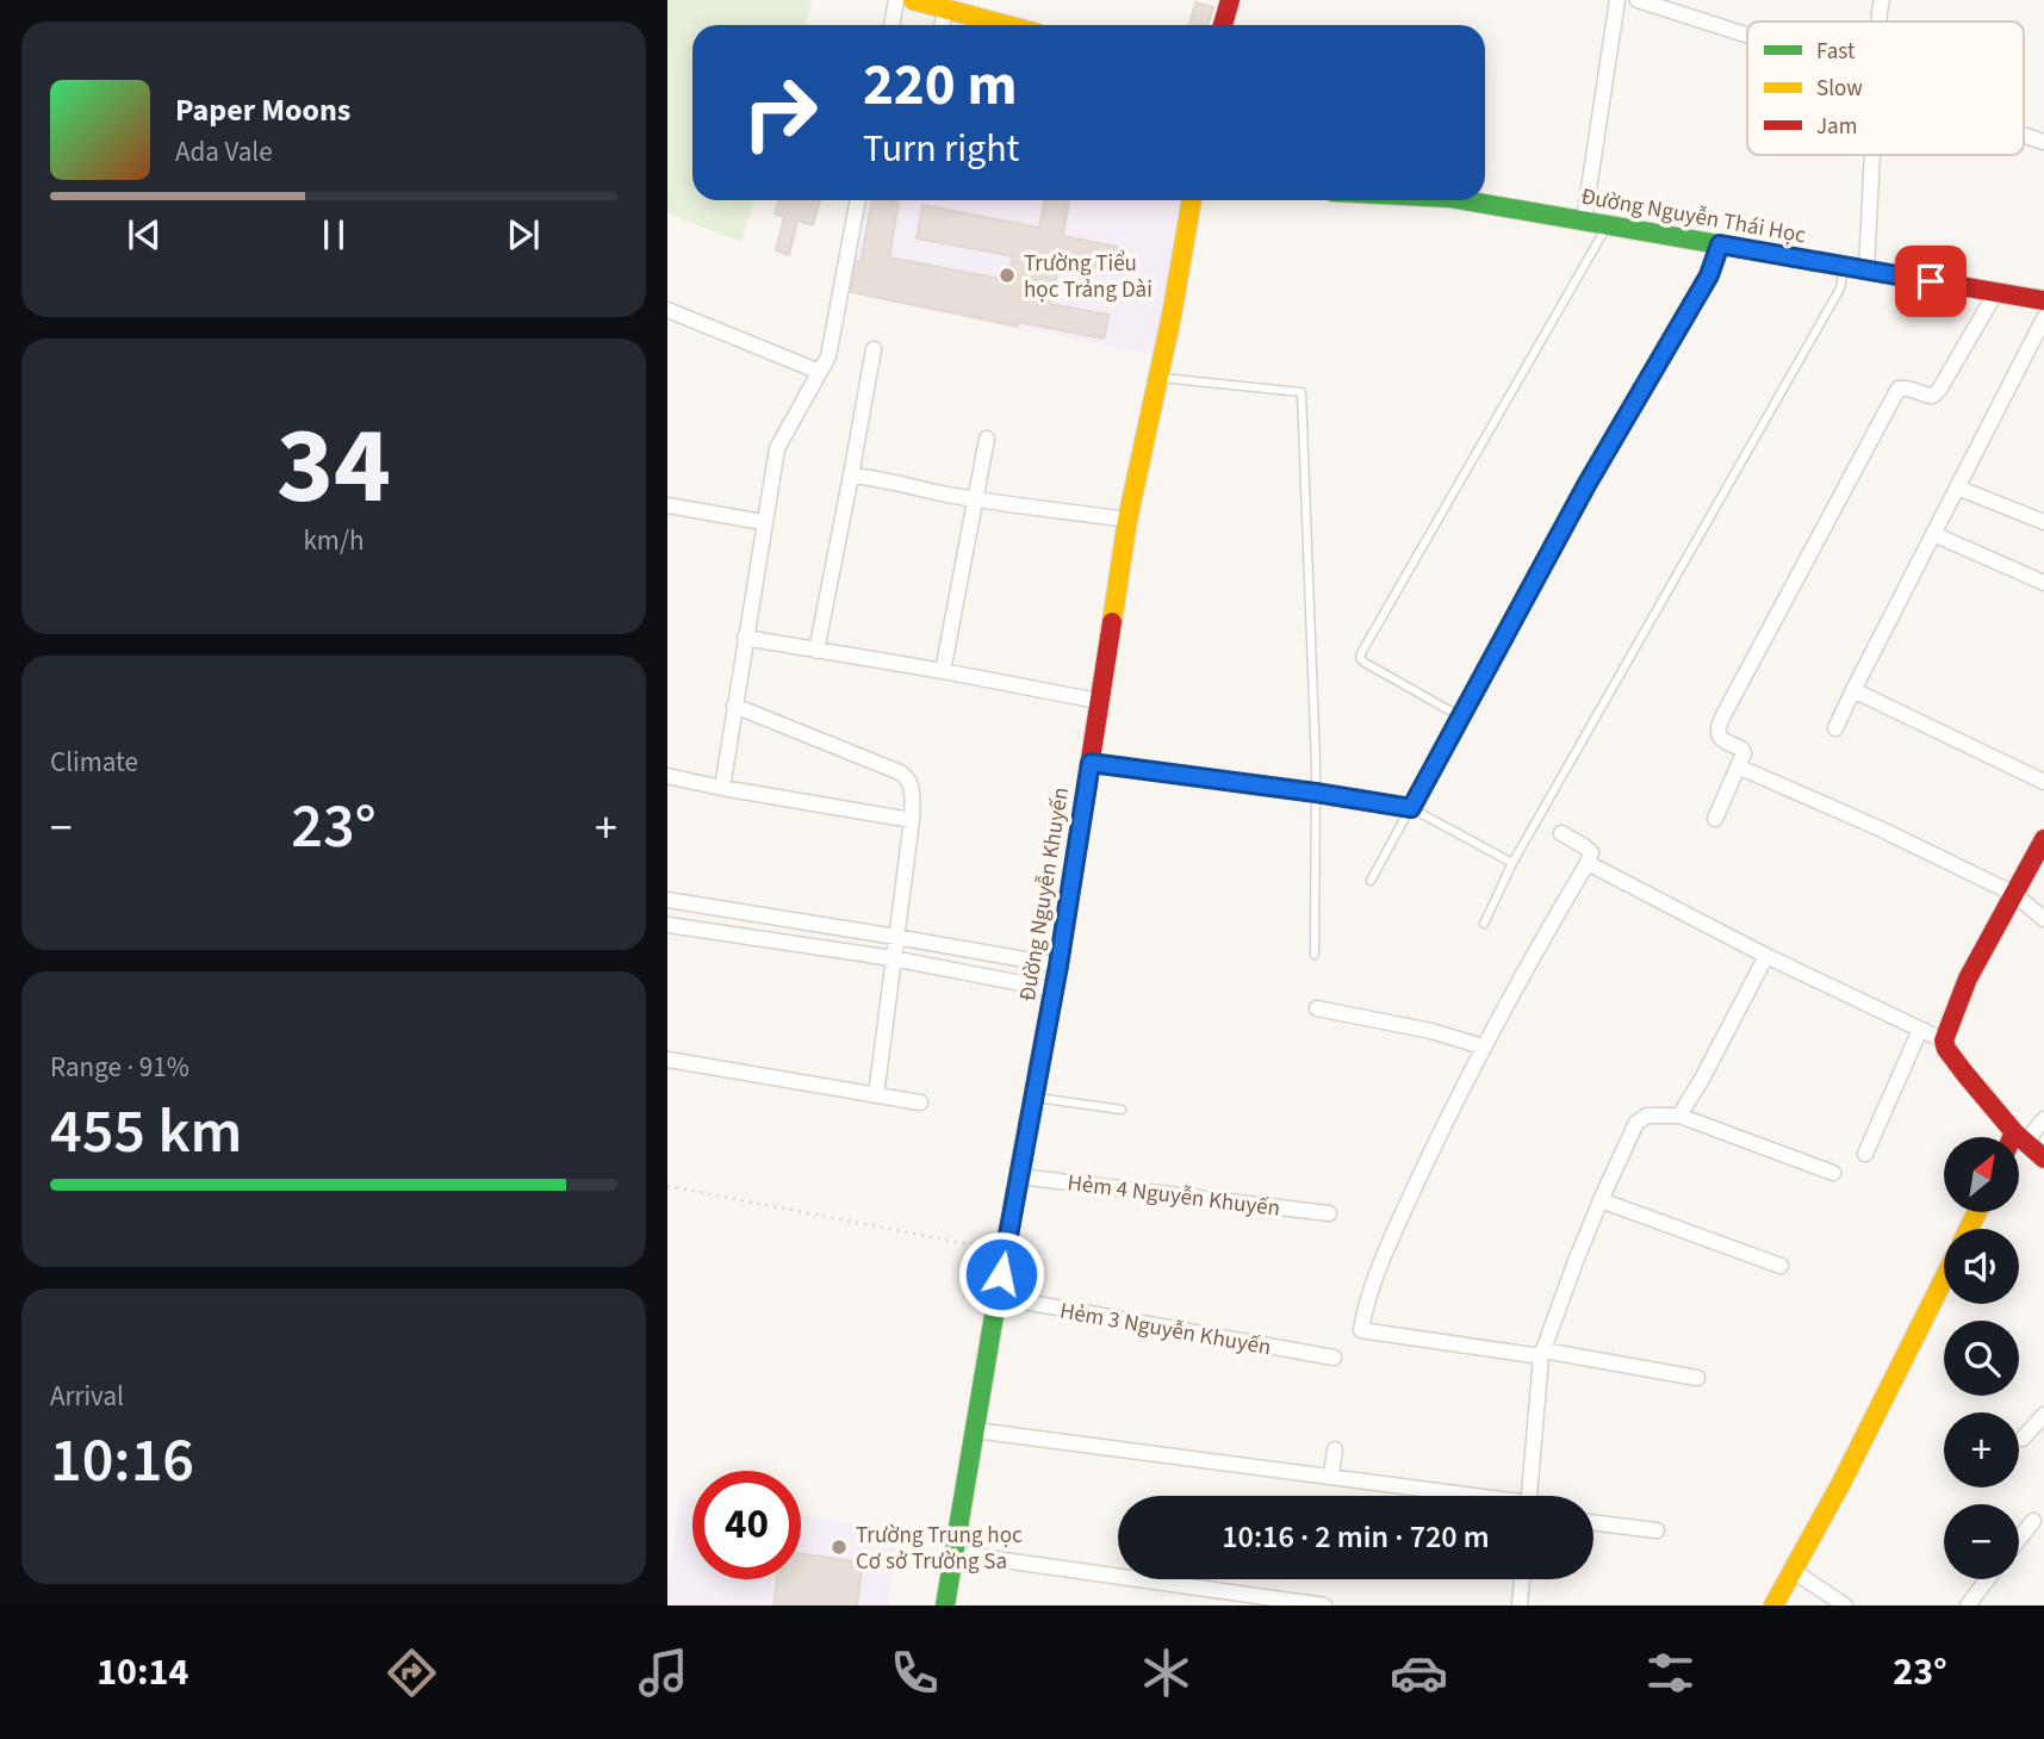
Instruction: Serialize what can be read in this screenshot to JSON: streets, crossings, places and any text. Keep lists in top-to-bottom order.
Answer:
{
  "streets": {
    "street": [
      "Đường Nguyễn Thái Học",
      "Đường Nguyễn Khuyến",
      "Hẻm 4 Nguyễn Khuyến",
      "Hẻm 3 Nguyễn Khuyến"
    ]
  },
  "crossings": [
    ["Đường Nguyễn Khuyến", "Hẻm 4 Nguyễn Khuyến"],
    ["Đường Nguyễn Khuyến", "Hẻm 3 Nguyễn Khuyến"]
  ],
  "places": ["Trường Tiểu học Trảng Dài", "Trường Trung học Cơ sở Trường Sa"],
  "legend": ["Fast", "Slow", "Jam"],
  "north": "top right",
  "page": {
    "turn": ["220 m", "Turn right"],
    "song": ["Paper Moons", "Ada Vale"],
    "tile": [
      ["34", "km/h"],
      "Climate",
      ["Range · 91%", "455 km"],
      ["Arrival", "10:16"]
    ],
    "heat": ["−", "23°", "+"],
    "map_buttons": ["+", "−"],
    "limit": "40",
    "trip": "10:16 · 2 min · 720 m",
    "tabs": ["10:14", "23°"]
  }
}
